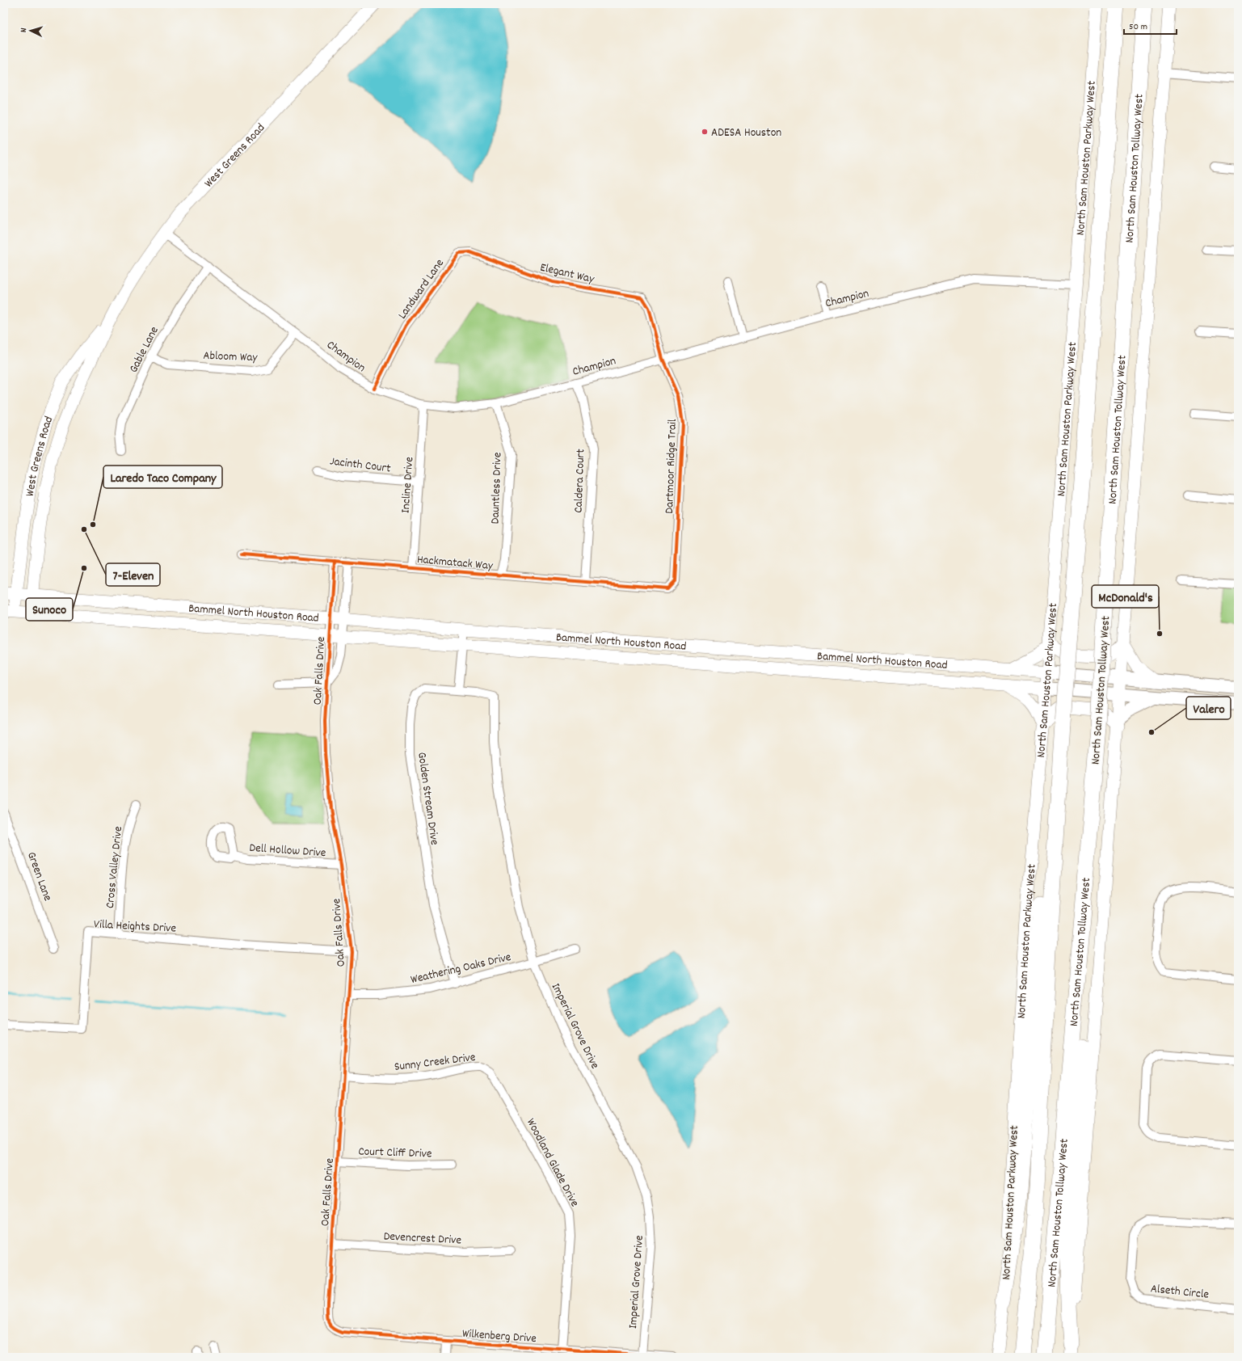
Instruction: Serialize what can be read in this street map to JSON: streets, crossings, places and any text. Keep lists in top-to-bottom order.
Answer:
{
  "streets": {
    "highway": ["North Sam Houston Tollway West"],
    "main road": ["West Greens Road", "North Sam Houston Parkway West", "Bammel North Houston Road"],
    "street": [
      "Elegant Way",
      "Landward Lane",
      "Champion",
      "Gable Lane",
      "Abloom Way",
      "Jacinth Court",
      "Dartmoor Ridge Trail",
      "Caldera Court",
      "Incline Drive",
      "Dauntless Drive",
      "Hackmatack Way",
      "Oak Falls Drive",
      "Golden Stream Drive",
      "Dell Hollow Drive",
      "Cross Valley Drive",
      "Green Lane",
      "Villa Heights Drive",
      "Weathering Oaks Drive",
      "Imperial Grove Drive",
      "Sunny Creek Drive",
      "Court Cliff Drive",
      "Woodland Glade Drive",
      "Devencrest Drive",
      "Alseth Circle",
      "Wilkenberg Drive"
    ]
  },
  "crossings": [
    ["West Greens Road", "Champion"],
    ["West Greens Road", "Bammel North Houston Road"],
    ["North Sam Houston Parkway West", "Champion"],
    ["North Sam Houston Parkway West", "Bammel North Houston Road"],
    ["Elegant Way", "Landward Lane"],
    ["Elegant Way", "Dartmoor Ridge Trail"],
    ["Landward Lane", "Champion"],
    ["Champion", "Gable Lane"],
    ["Champion", "Abloom Way"],
    ["Champion", "Dartmoor Ridge Trail"],
    ["Champion", "Caldera Court"],
    ["Champion", "Incline Drive"],
    ["Champion", "Dauntless Drive"],
    ["Gable Lane", "Abloom Way"],
    ["Jacinth Court", "Incline Drive"],
    ["Dartmoor Ridge Trail", "Hackmatack Way"],
    ["Caldera Court", "Hackmatack Way"],
    ["Incline Drive", "Hackmatack Way"],
    ["Dauntless Drive", "Hackmatack Way"],
    ["Hackmatack Way", "Oak Falls Drive"],
    ["Bammel North Houston Road", "Oak Falls Drive"],
    ["Oak Falls Drive", "Dell Hollow Drive"],
    ["Oak Falls Drive", "Villa Heights Drive"],
    ["Oak Falls Drive", "Weathering Oaks Drive"],
    ["Oak Falls Drive", "Sunny Creek Drive"],
    ["Oak Falls Drive", "Court Cliff Drive"],
    ["Oak Falls Drive", "Devencrest Drive"],
    ["Oak Falls Drive", "Wilkenberg Drive"],
    ["Golden Stream Drive", "Weathering Oaks Drive"],
    ["Golden Stream Drive", "Imperial Grove Drive"],
    ["Cross Valley Drive", "Villa Heights Drive"],
    ["Weathering Oaks Drive", "Imperial Grove Drive"],
    ["Imperial Grove Drive", "Wilkenberg Drive"],
    ["Sunny Creek Drive", "Woodland Glade Drive"],
    ["Woodland Glade Drive", "Wilkenberg Drive"]
  ],
  "places": [
    "ADESA Houston",
    "Laredo Taco Company",
    "7-Eleven",
    "Sunoco",
    "McDonald's",
    "Valero"
  ],
  "scale_bar": "50 m",
  "north": "left"
}
